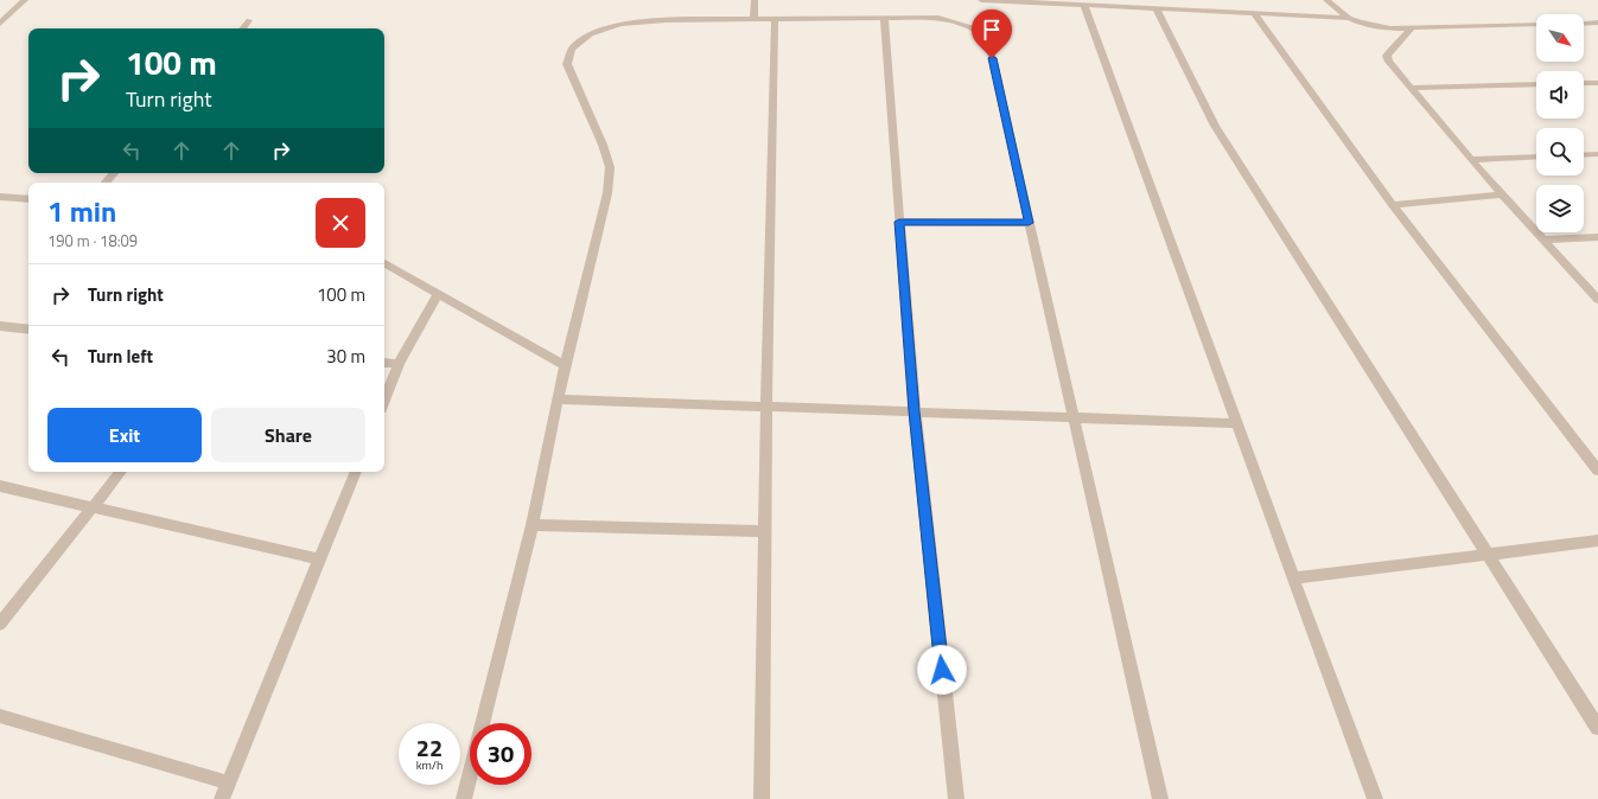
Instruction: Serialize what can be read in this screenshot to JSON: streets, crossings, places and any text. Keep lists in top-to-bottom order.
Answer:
{
  "north": "bottom right",
  "page": {
    "turn": ["100 m", "Turn right"],
    "heading": ["1 min", "190 m · 18:09"],
    "list": [
      {
        "name": "Turn right",
        "value": "100 m"
      },
      {
        "name": "Turn left",
        "value": "30 m"
      }
    ],
    "buttons": ["Exit", "Share"],
    "speed": "22 km/h",
    "limit": "30"
  }
}
